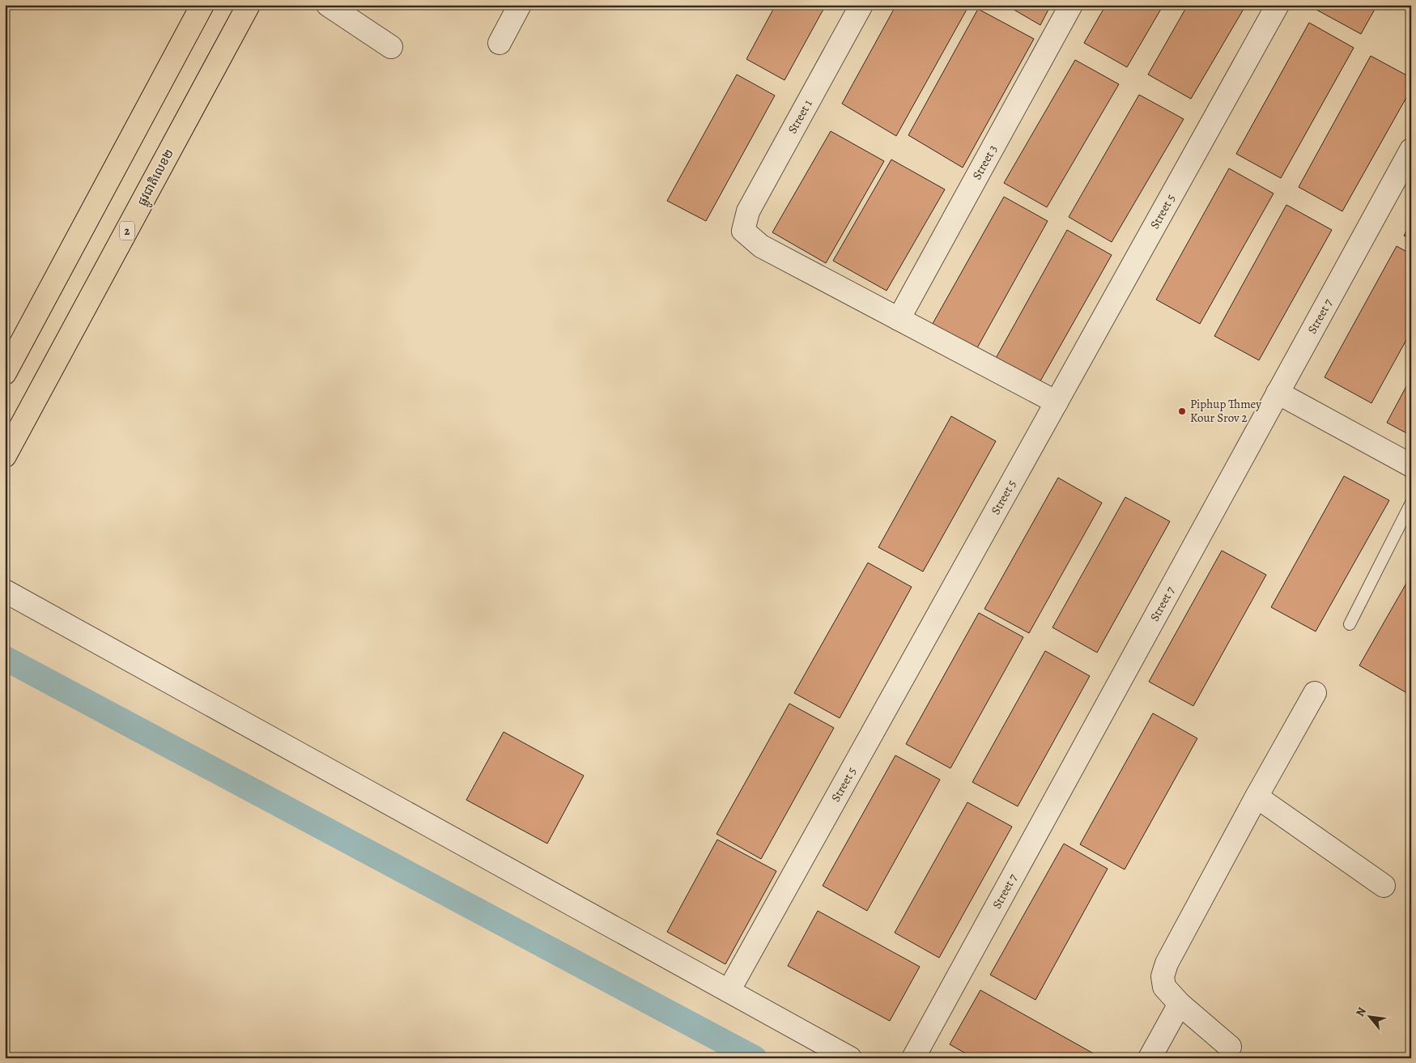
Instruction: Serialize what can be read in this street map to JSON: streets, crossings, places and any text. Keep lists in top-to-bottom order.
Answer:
{
  "streets": {
    "highway": ["ផ្លូវជាតិលេខ២", "2"],
    "street": [
      "Street 1",
      "Street 3",
      "Street 5",
      "Street 7"
    ]
  },
  "crossings": [
    ["Street 1", "Street 3"]
  ],
  "places": ["Piphup Thmey Kour Srov 2"],
  "north": "top left"
}
